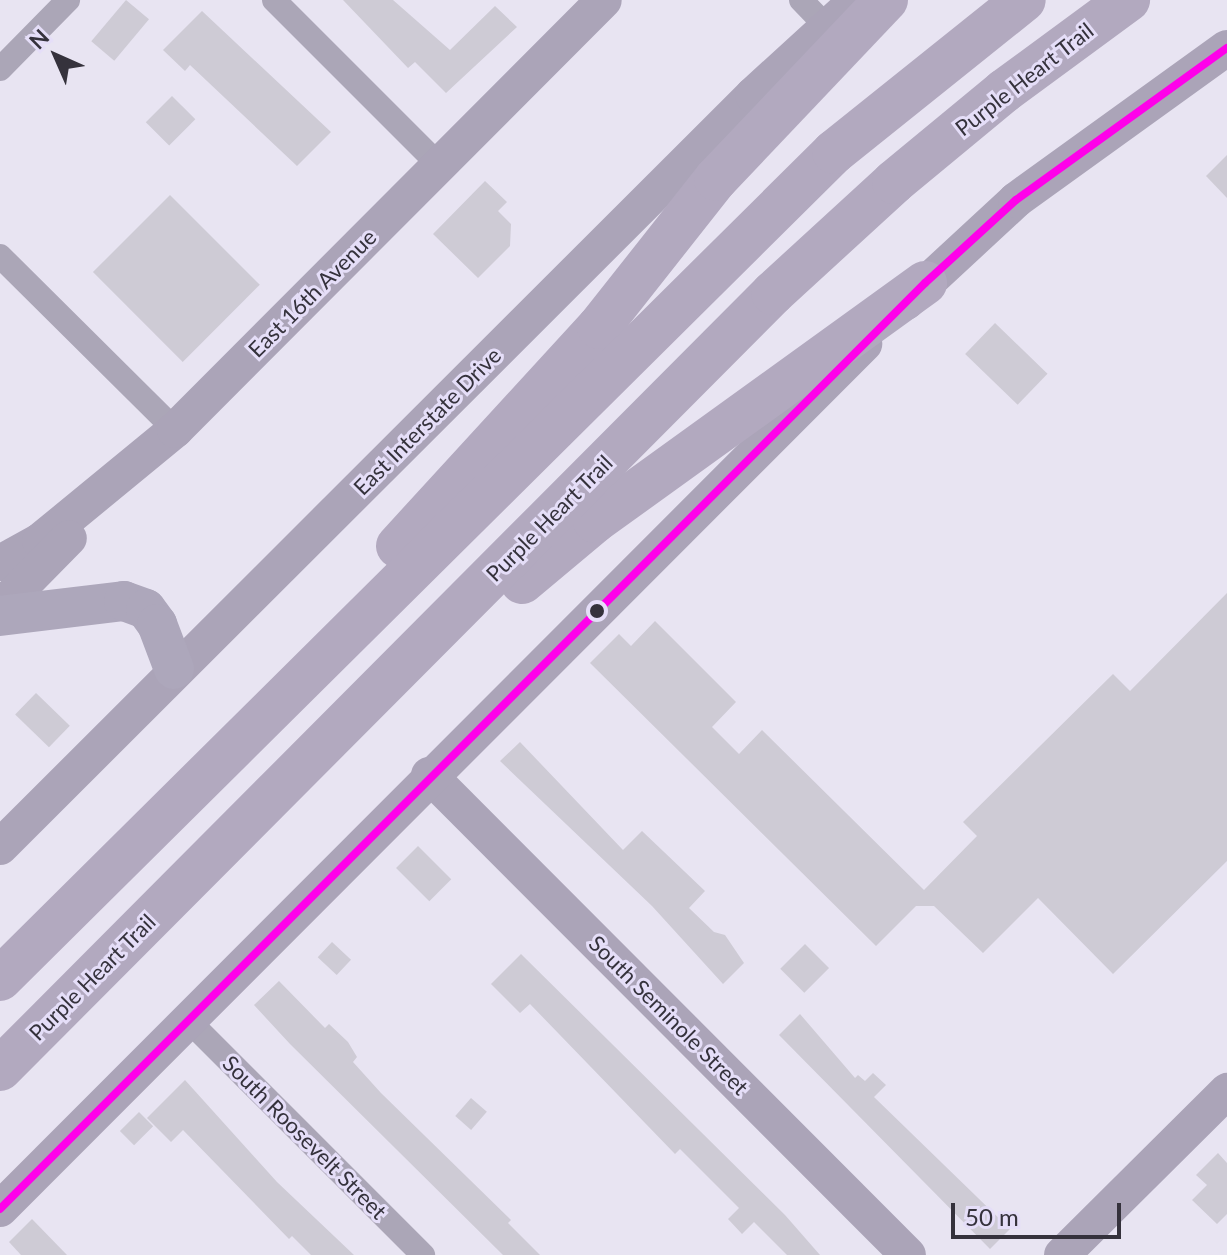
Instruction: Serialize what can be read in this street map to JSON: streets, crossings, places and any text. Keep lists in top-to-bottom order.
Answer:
{
  "streets": {
    "highway": ["Purple Heart Trail"],
    "main road": ["East 16th Avenue", "East Interstate Drive", "South Seminole Street"],
    "street": ["South Roosevelt Street"]
  },
  "scale_bar": "50 m",
  "north": "top left"
}
